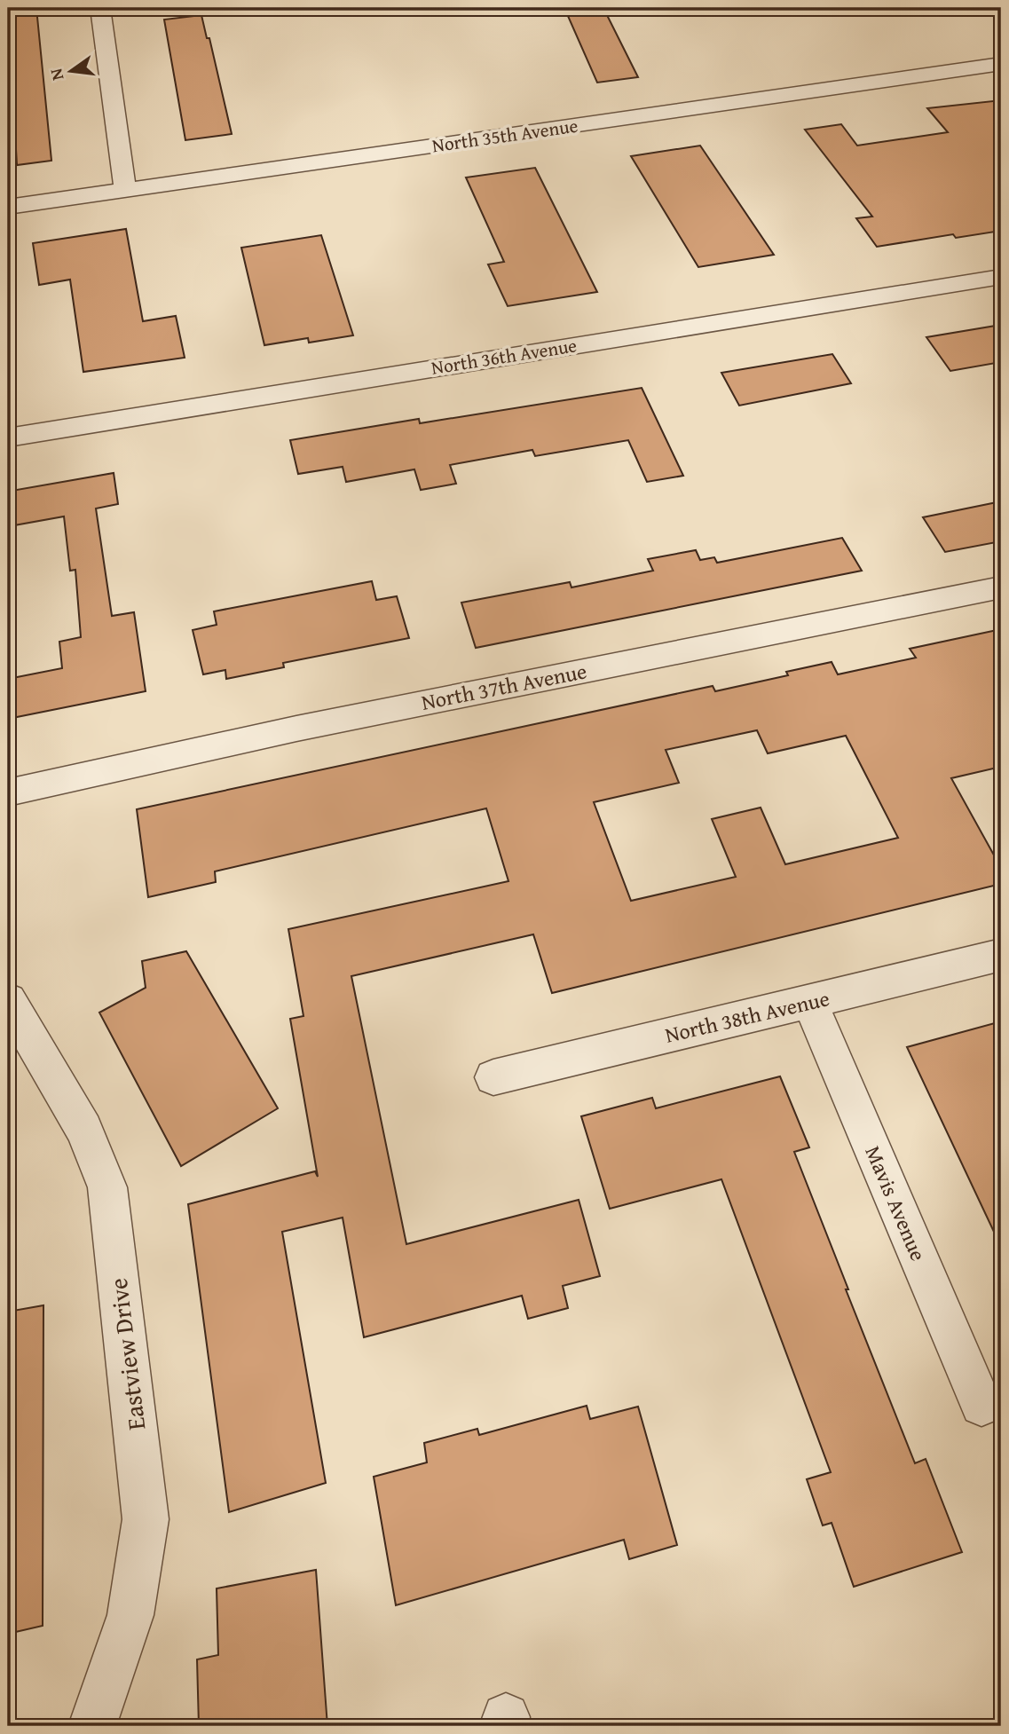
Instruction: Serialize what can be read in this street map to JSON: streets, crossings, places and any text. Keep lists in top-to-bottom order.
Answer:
{
  "streets": {
    "street": [
      "North 35th Avenue",
      "North 36th Avenue",
      "North 37th Avenue",
      "North 38th Avenue",
      "Mavis Avenue",
      "Eastview Drive"
    ]
  },
  "crossings": [
    ["North 38th Avenue", "Mavis Avenue"]
  ],
  "north": "left"
}
